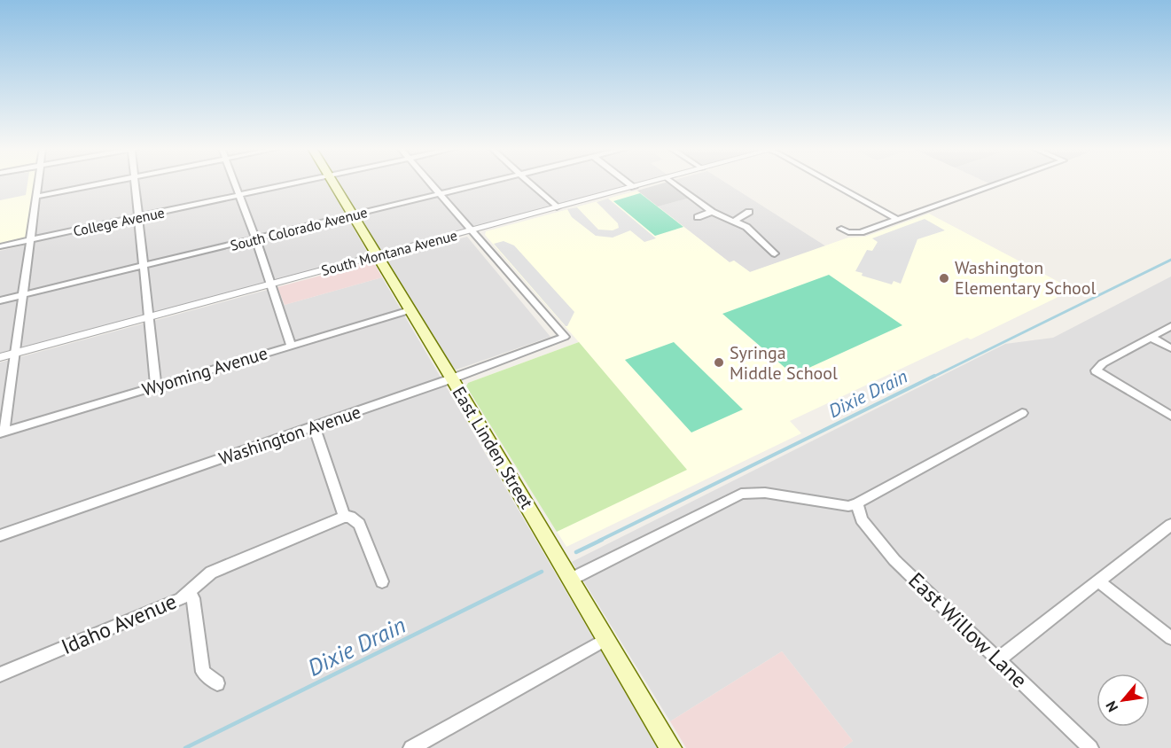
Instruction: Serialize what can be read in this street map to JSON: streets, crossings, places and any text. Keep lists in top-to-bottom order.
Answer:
{
  "streets": {
    "main road": ["East Linden Street"],
    "street": [
      "College Avenue",
      "South Colorado Avenue",
      "South Montana Avenue",
      "Wyoming Avenue",
      "Washington Avenue",
      "Idaho Avenue",
      "East Willow Lane"
    ]
  },
  "crossings": [
    ["South Colorado Avenue", "East Linden Street"],
    ["South Montana Avenue", "Washington Avenue"],
    ["South Montana Avenue", "East Linden Street"],
    ["Wyoming Avenue", "East Linden Street"],
    ["Washington Avenue", "East Linden Street"]
  ],
  "water": ["Dixie Drain"],
  "places": ["Washington Elementary School", "Syringa Middle School"],
  "north": "bottom left"
}
